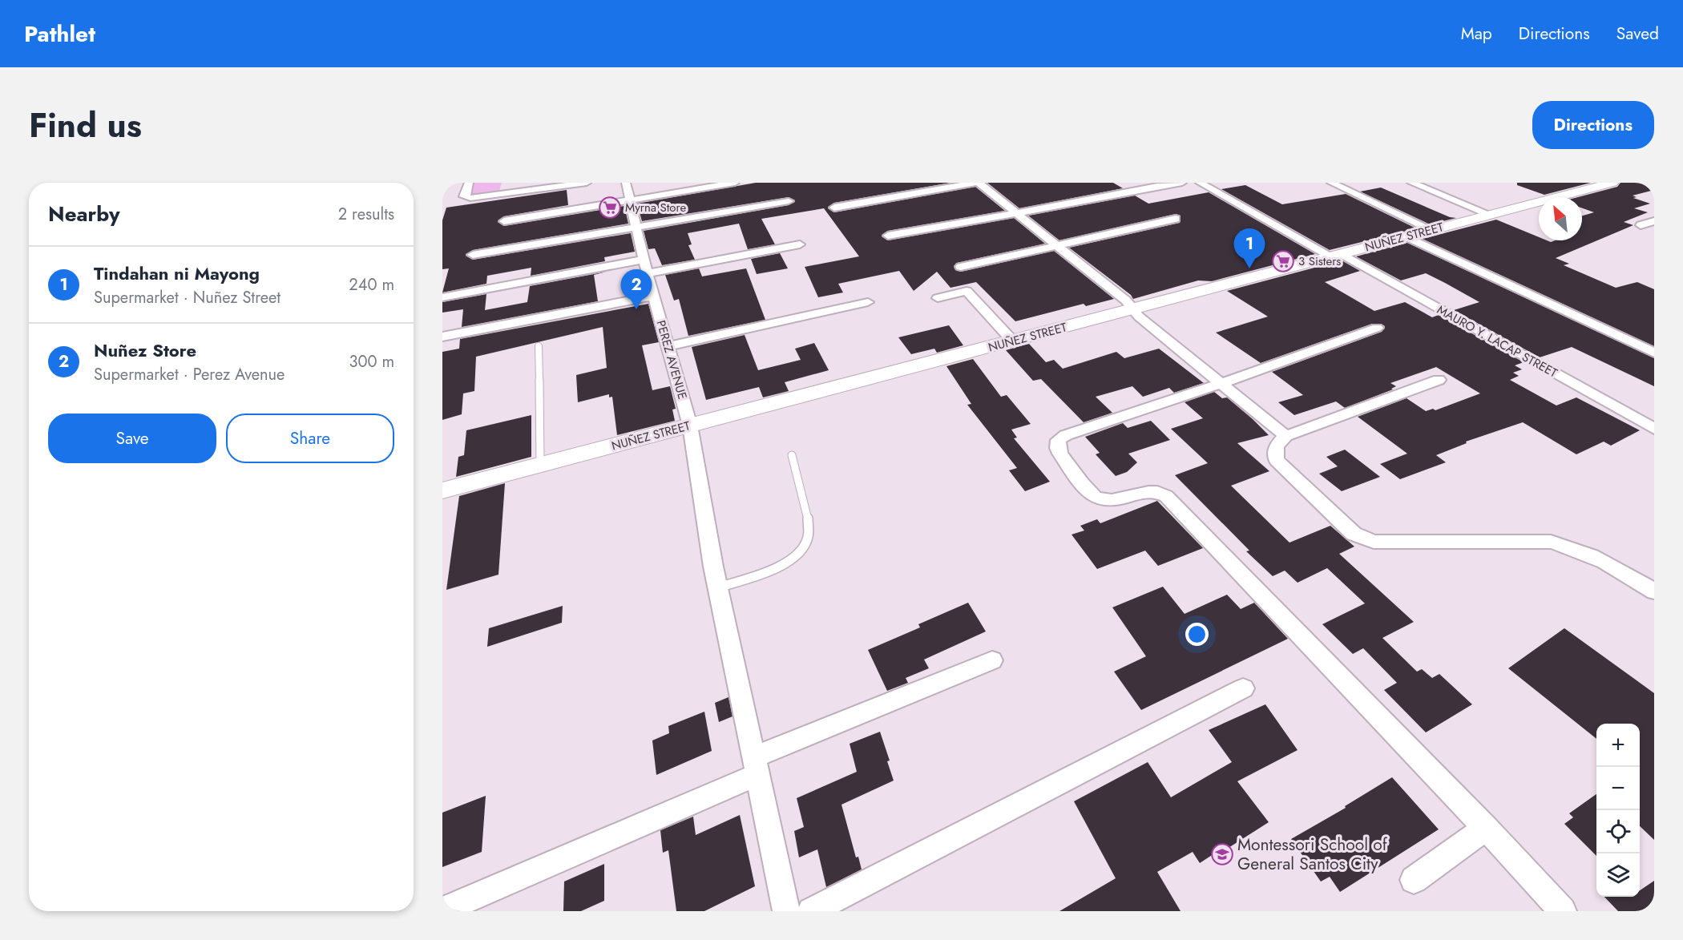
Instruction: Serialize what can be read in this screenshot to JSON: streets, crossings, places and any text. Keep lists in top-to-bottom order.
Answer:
{
  "streets": {
    "street": ["NUÑEZ STREET", "MAURO Y. LACAP STREET", "PEREZ AVENUE"]
  },
  "crossings": [
    ["NUÑEZ STREET", "MAURO Y. LACAP STREET"],
    ["NUÑEZ STREET", "PEREZ AVENUE"]
  ],
  "places": {
    "supermarket": ["Myrna Store", "3 Sisters"],
    "school or university": ["Montessori School of General Santos City"]
  },
  "north": "top left",
  "page": {
    "header": "Pathlet",
    "nav": ["Map", "Directions", "Saved"],
    "title": "Find us",
    "buttons": [
      "Directions",
      ["Save", "Share"]
    ],
    "heading": ["Nearby", "2 results"],
    "pins": ["1", "2"],
    "list": [
      {
        "mark": "1",
        "name": "Tindahan ni Mayong",
        "note": "Supermarket · Nuñez Street",
        "value": "240 m"
      },
      {
        "mark": "2",
        "name": "Nuñez Store",
        "note": "Supermarket · Perez Avenue",
        "value": "300 m"
      }
    ],
    "map_buttons": ["+", "−"]
  }
}
